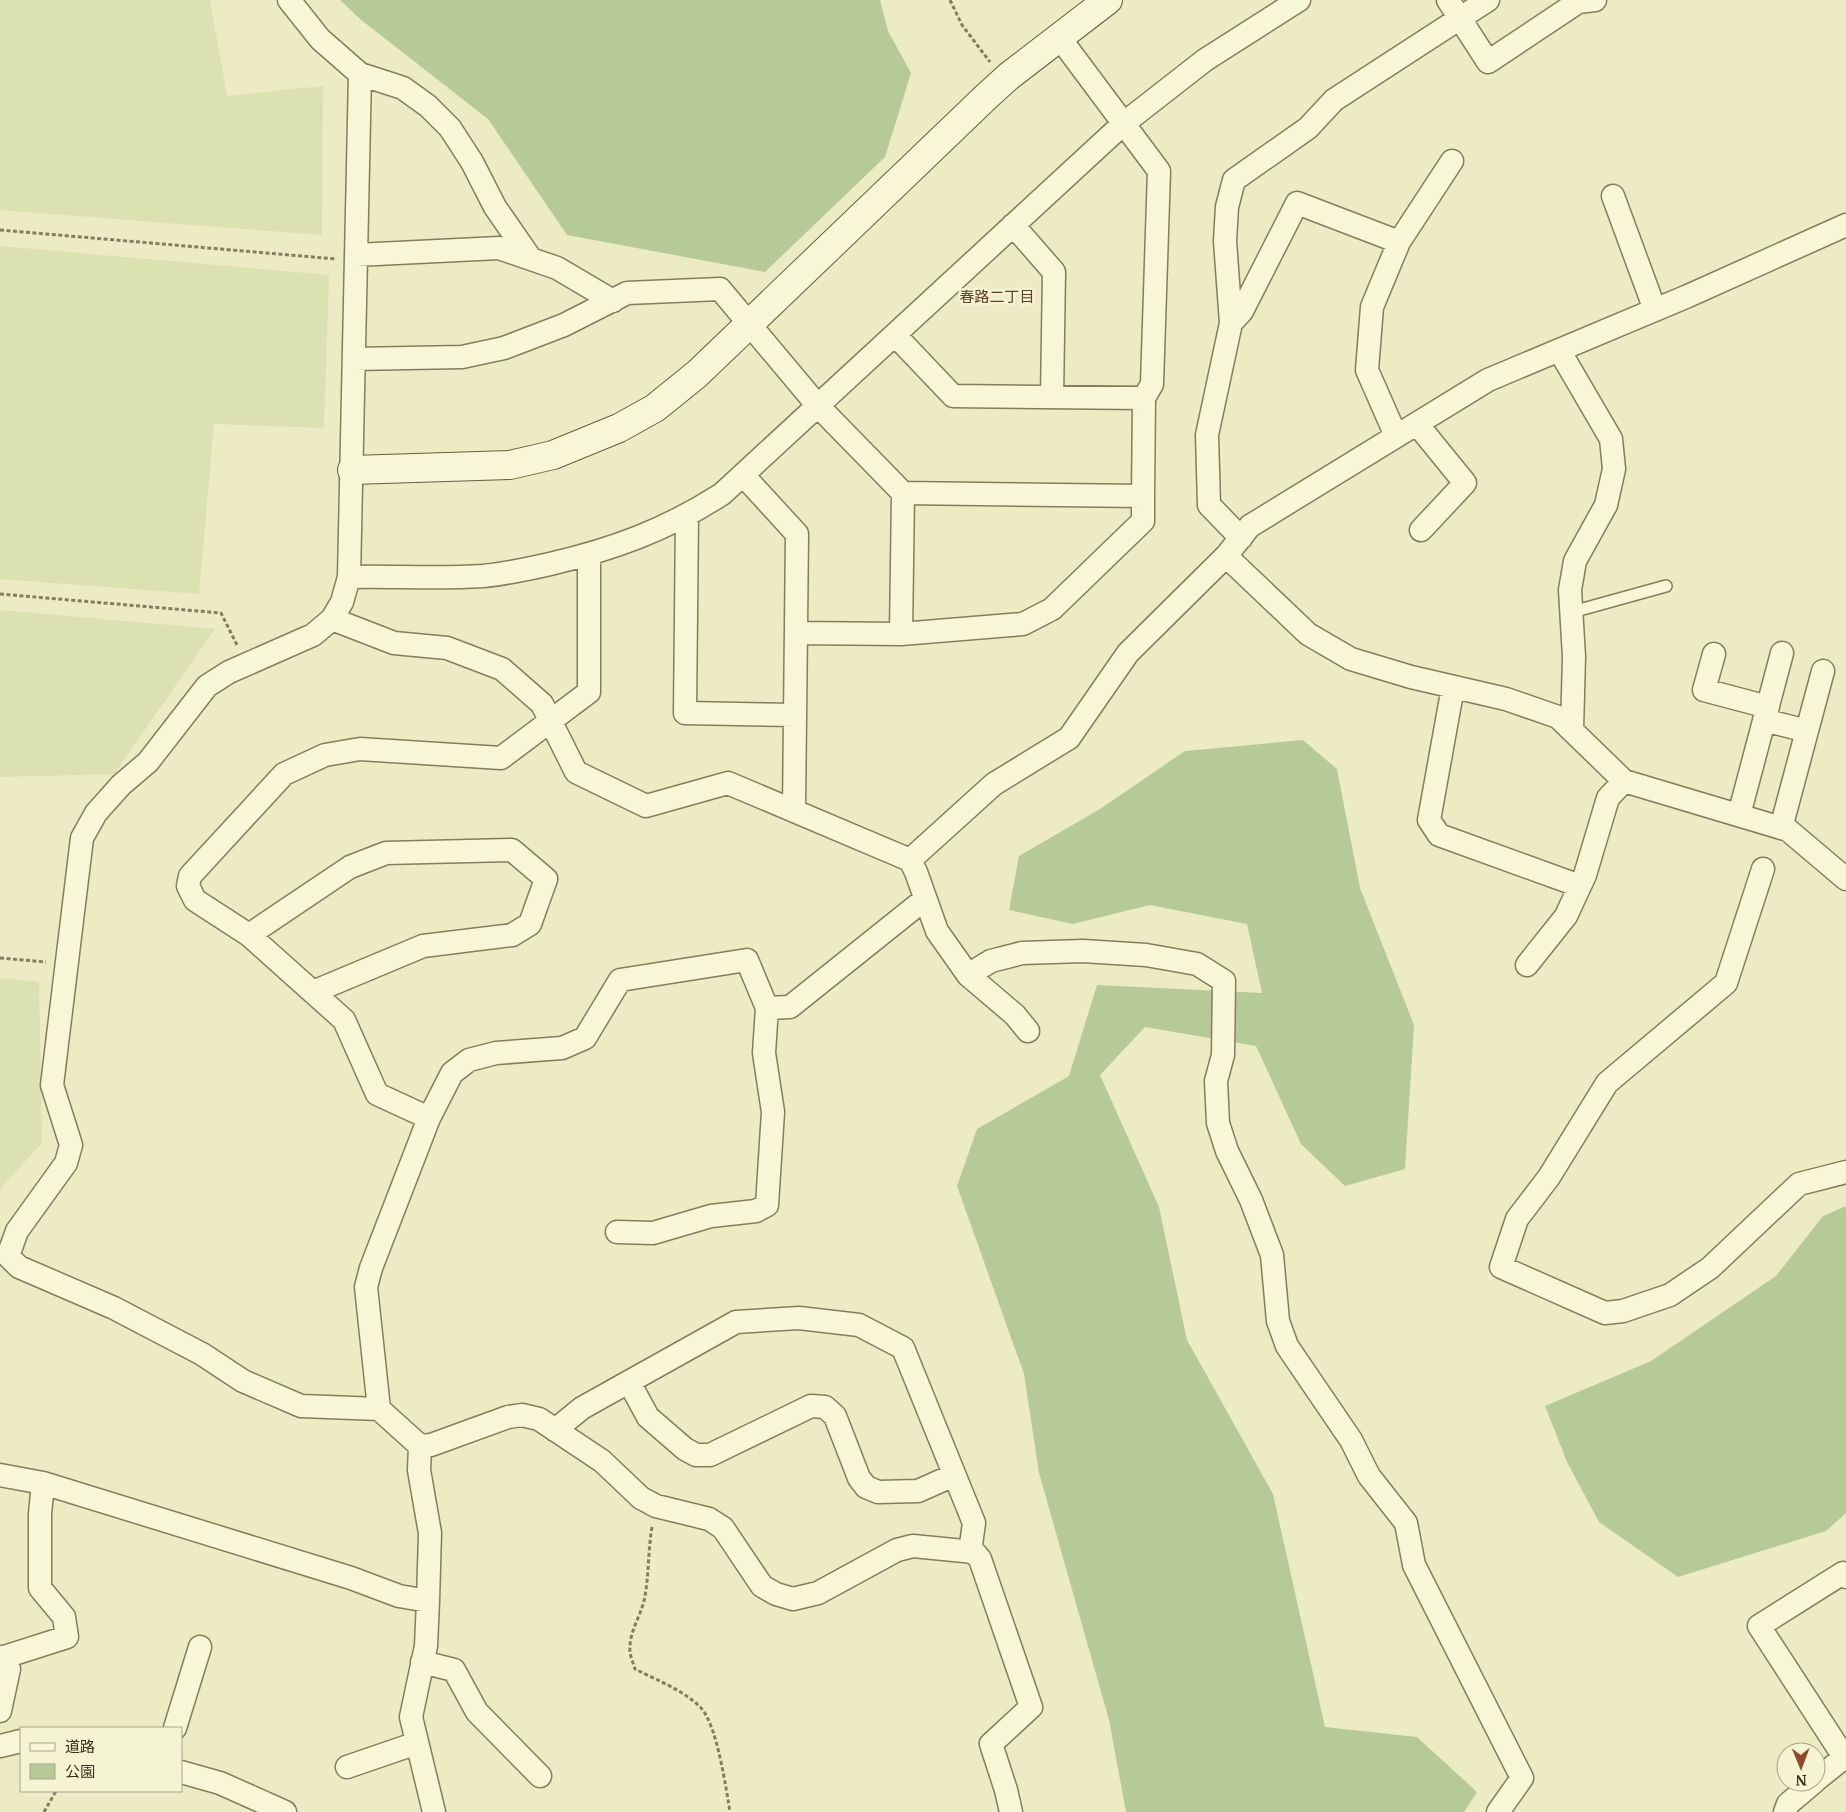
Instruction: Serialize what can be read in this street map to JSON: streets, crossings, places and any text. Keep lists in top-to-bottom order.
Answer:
{
  "districts": ["春路二丁目"],
  "legend": ["道路", "公園"],
  "north": "bottom"
}
